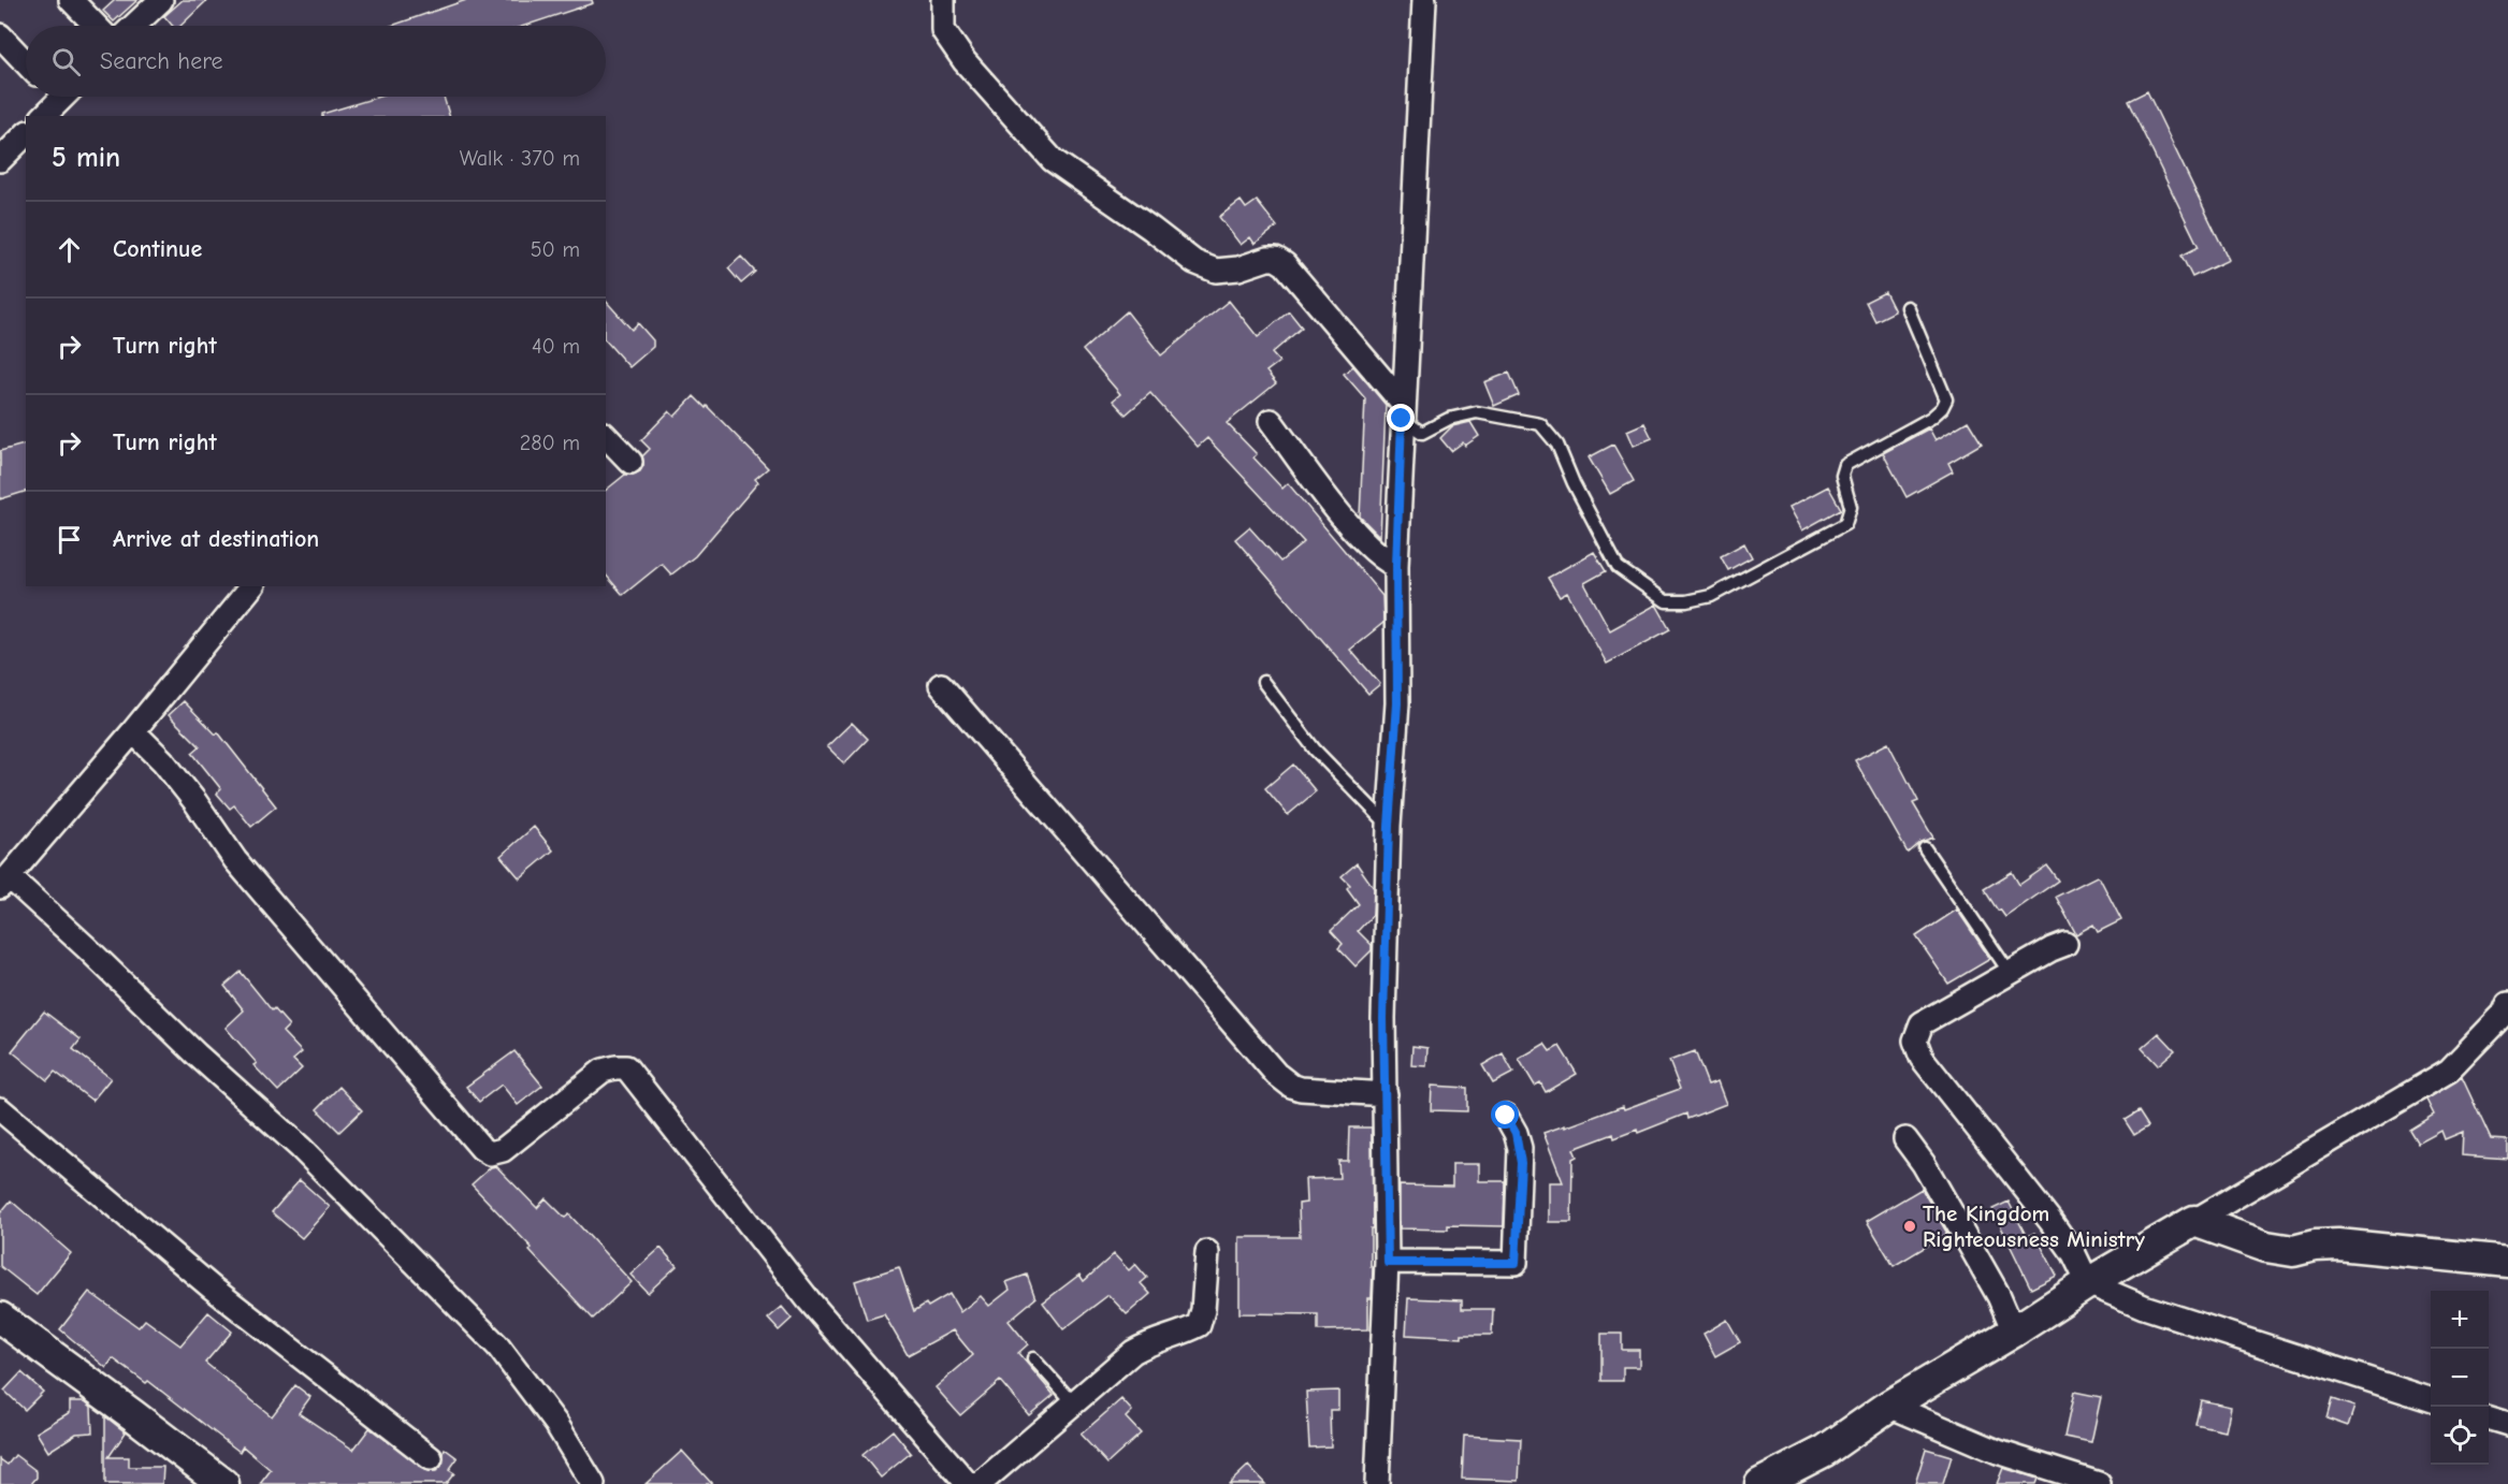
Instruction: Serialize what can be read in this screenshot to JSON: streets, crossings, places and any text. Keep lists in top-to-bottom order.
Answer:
{
  "places": ["The Kingdom Righteousness Ministry"],
  "page": {
    "search": "Search here",
    "heading": ["5 min", "Walk · 370 m"],
    "list": [
      ["Continue", "50 m"],
      ["Turn right", "40 m"],
      ["Turn right", "280 m"],
      "Arrive at destination"
    ],
    "map_buttons": ["+", "−"]
  }
}
